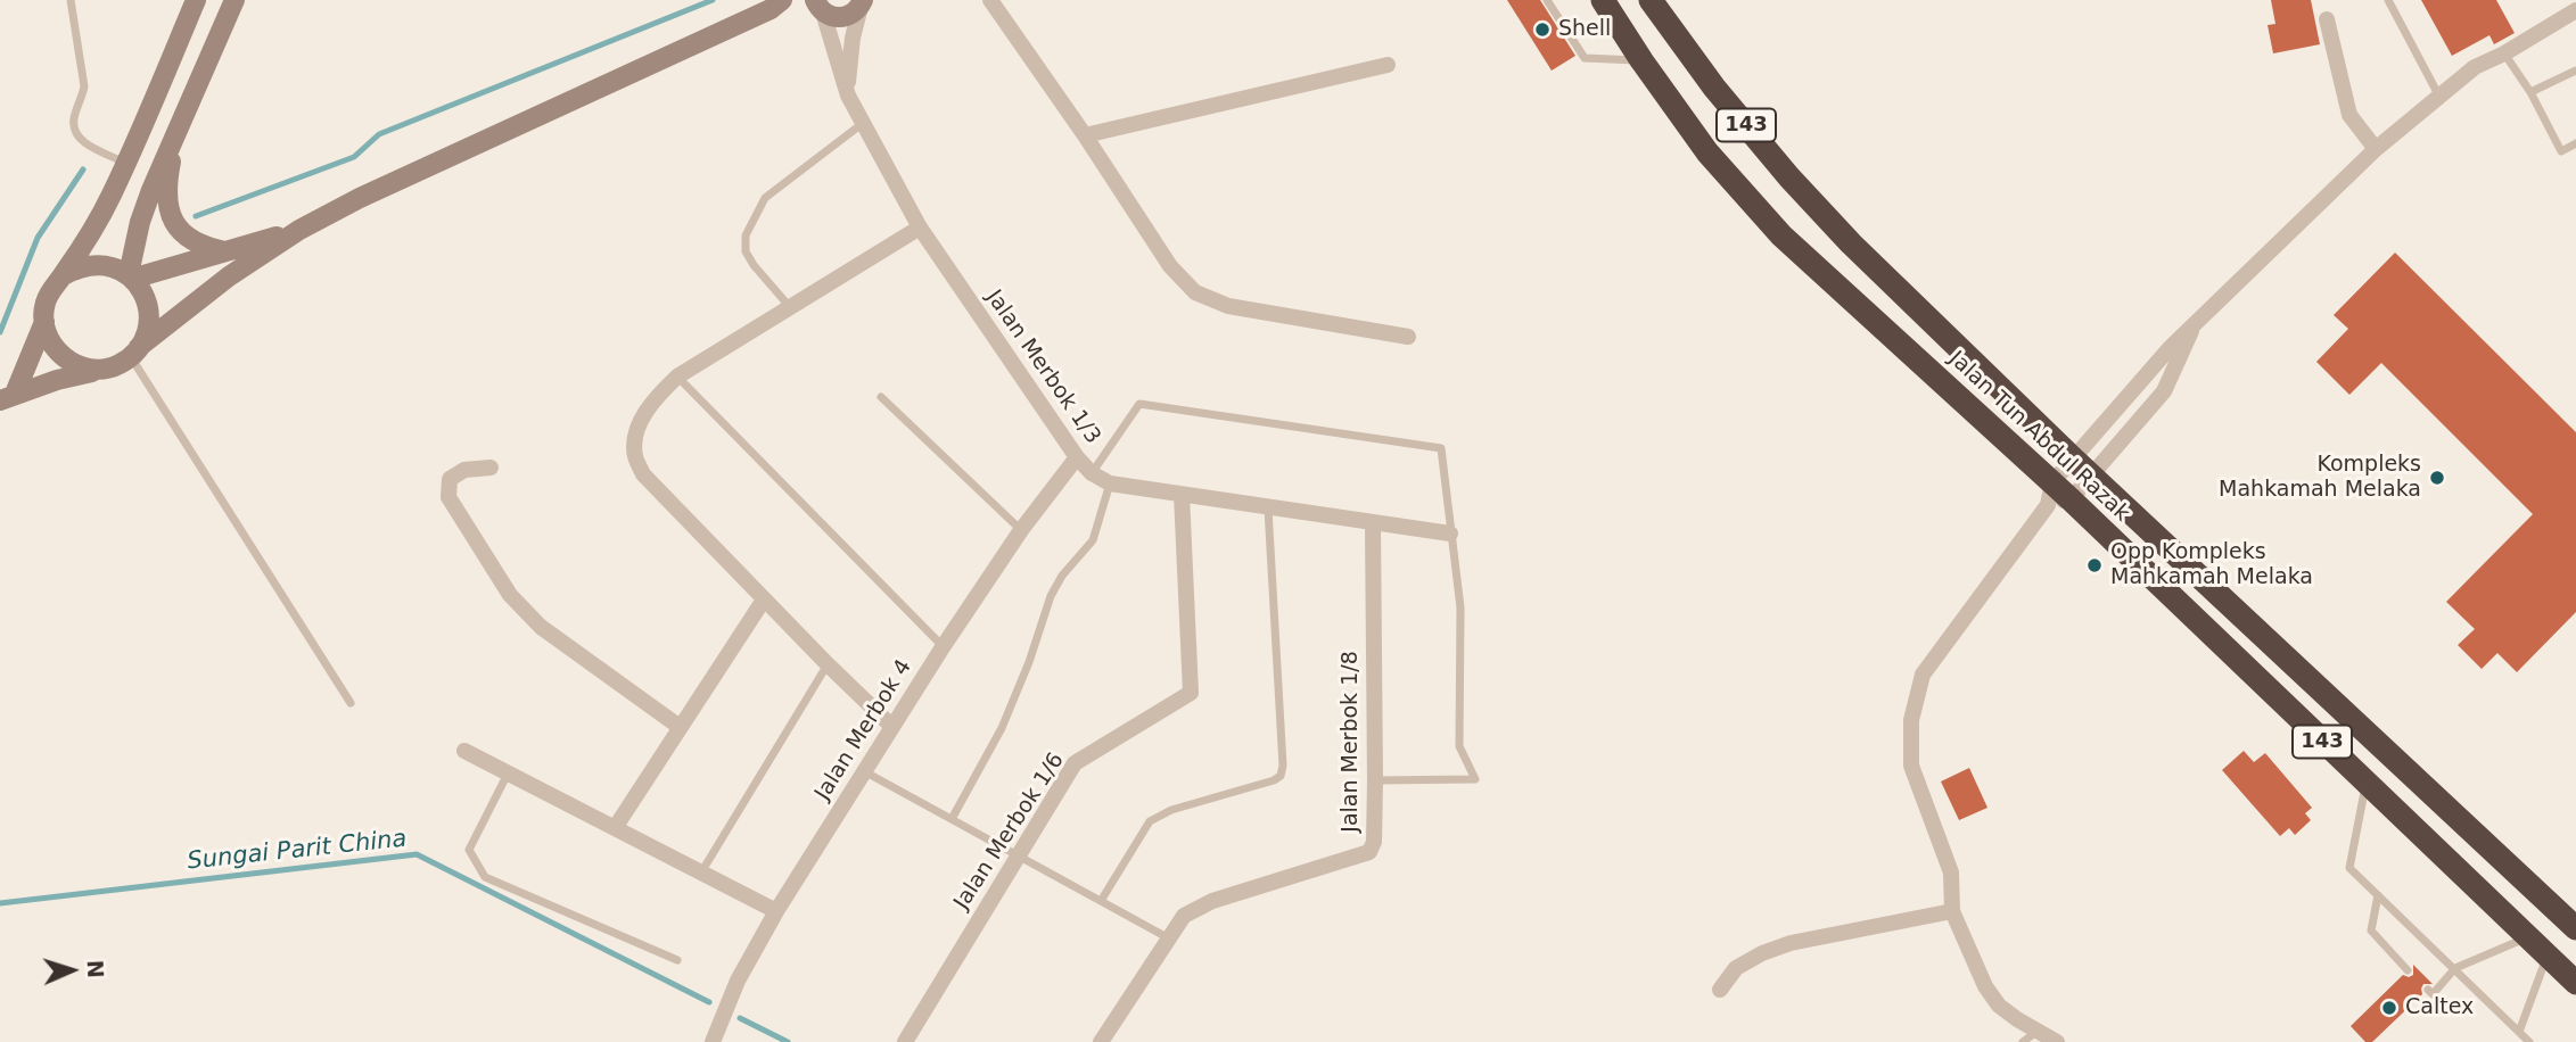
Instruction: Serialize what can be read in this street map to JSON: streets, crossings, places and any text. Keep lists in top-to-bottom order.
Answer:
{
  "streets": {
    "highway": ["143", "Jalan Tun Abdul Razak"],
    "street": [
      "Jalan Merbok 1/3",
      "Jalan Merbok 4",
      "Jalan Merbok 1/8",
      "Jalan Merbok 1/6"
    ]
  },
  "crossings": [
    ["Jalan Merbok 1/3", "Jalan Merbok 4"],
    ["Jalan Merbok 1/3", "Jalan Merbok 1/8"],
    ["Jalan Merbok 1/3", "Jalan Merbok 1/6"]
  ],
  "water": ["Sungai Parit China"],
  "places": [
    "Shell",
    "Kompleks Mahkamah Melaka",
    "Opp Kompleks Mahkamah Melaka",
    "Caltex"
  ],
  "north": "right"
}
